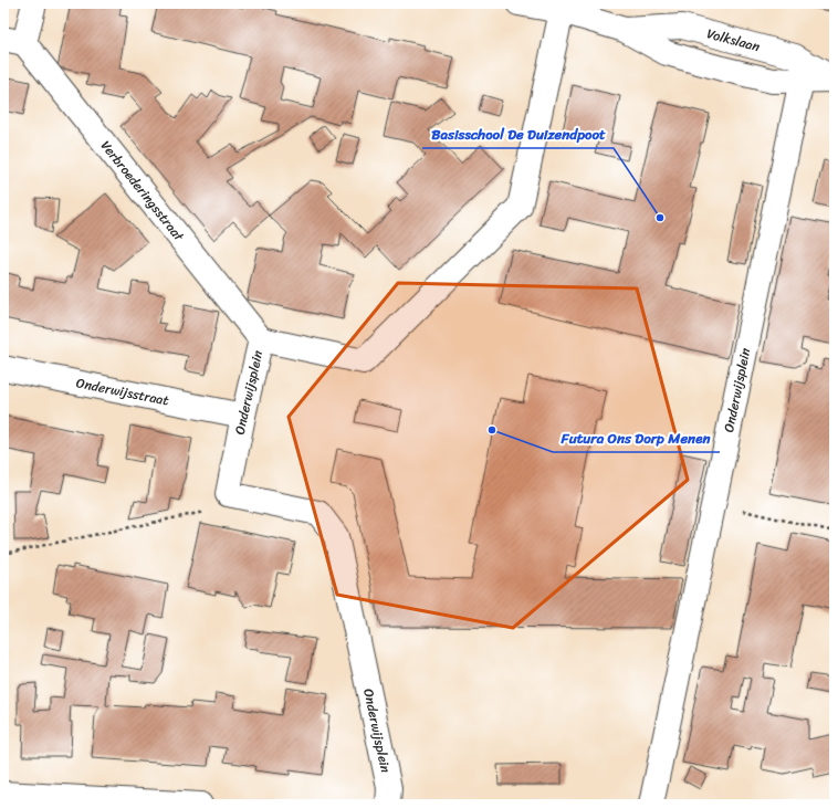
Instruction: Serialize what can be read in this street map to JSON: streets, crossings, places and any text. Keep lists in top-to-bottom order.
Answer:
{
  "streets": {
    "street": [
      "Volkslaan",
      "Verbroederingsstraat",
      "Onderwijsplein",
      "Onderwijsstraat"
    ]
  },
  "crossings": [
    ["Volkslaan", "Onderwijsplein"],
    ["Verbroederingsstraat", "Onderwijsplein"],
    ["Onderwijsplein", "Onderwijsstraat"]
  ],
  "places": ["Basisschool De Duizendpoot", "Futura Ons Dorp Menen"]
}
